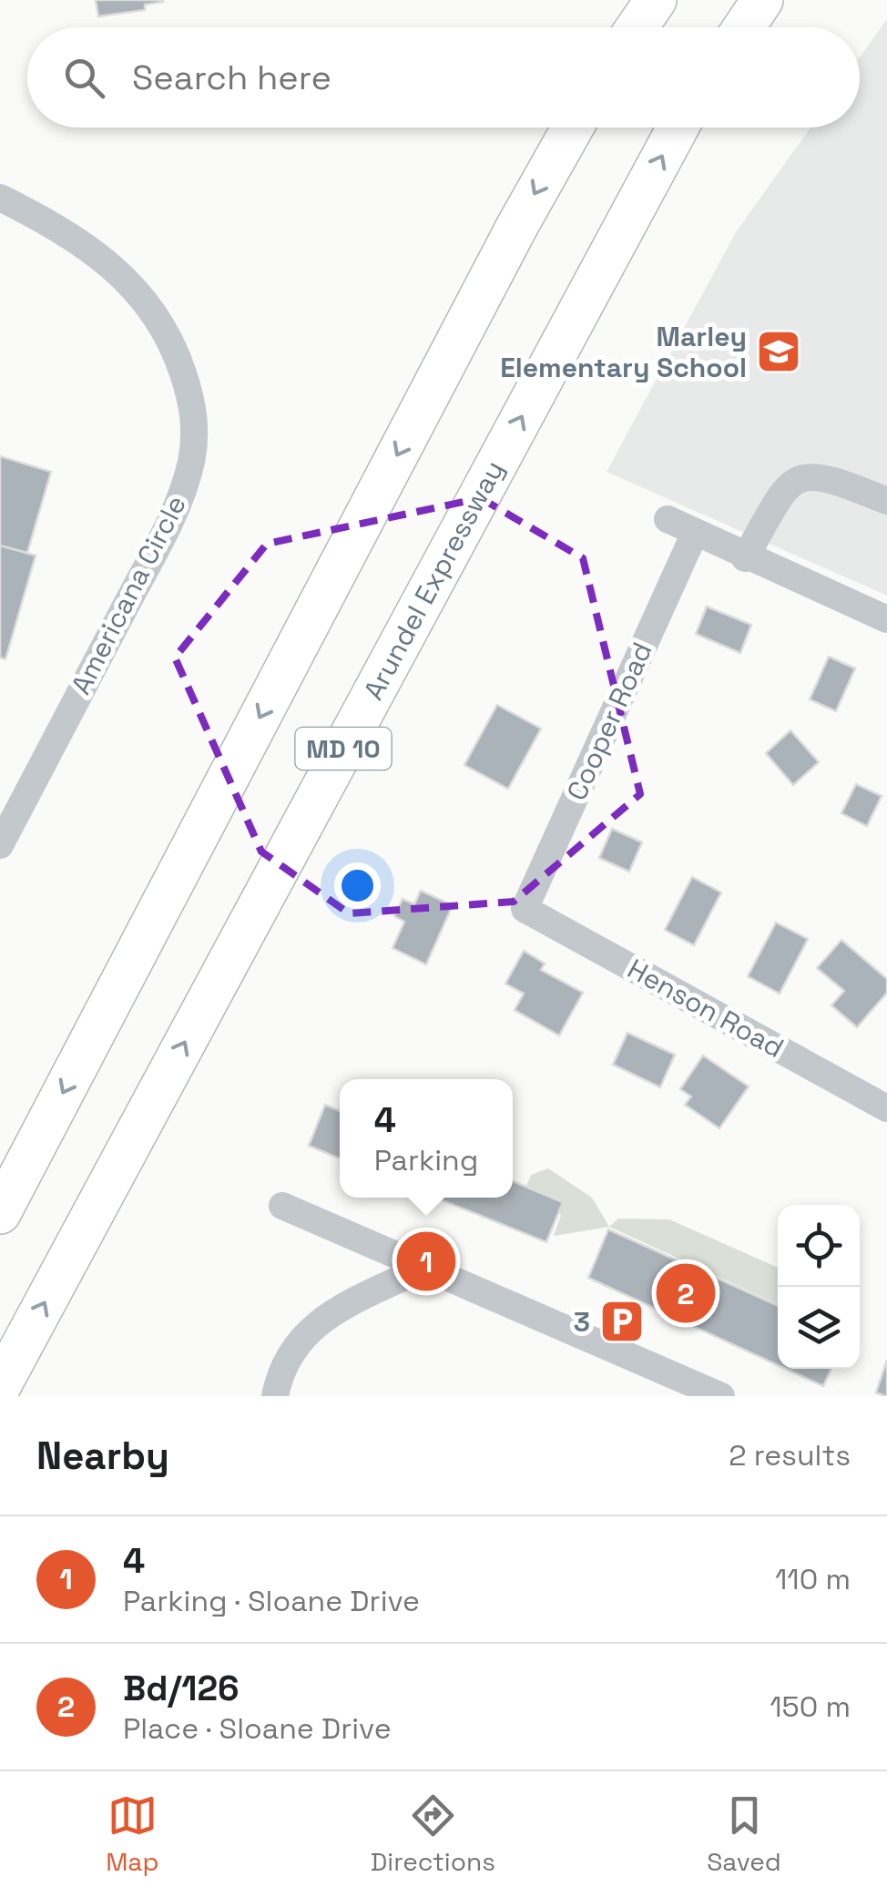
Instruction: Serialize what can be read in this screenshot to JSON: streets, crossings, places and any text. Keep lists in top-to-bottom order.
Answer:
{
  "streets": {
    "highway": ["Arundel Expressway", "MD 10"],
    "street": ["Americana Circle", "Cooper Road", "Henson Road"]
  },
  "crossings": [
    ["Cooper Road", "Henson Road"]
  ],
  "places": {
    "school or university": ["Marley Elementary School"],
    "parking": ["3"]
  },
  "page": {
    "search": "Search here",
    "popup": ["4", "Parking"],
    "pins": ["1", "2"],
    "heading": ["Nearby", "2 results"],
    "list": [
      {
        "mark": "1",
        "name": "4",
        "note": "Parking · Sloane Drive",
        "value": "110 m"
      },
      {
        "mark": "2",
        "name": "Bd/126",
        "note": "Place · Sloane Drive",
        "value": "150 m"
      }
    ],
    "nav": ["Map", "Directions", "Saved"]
  }
}
